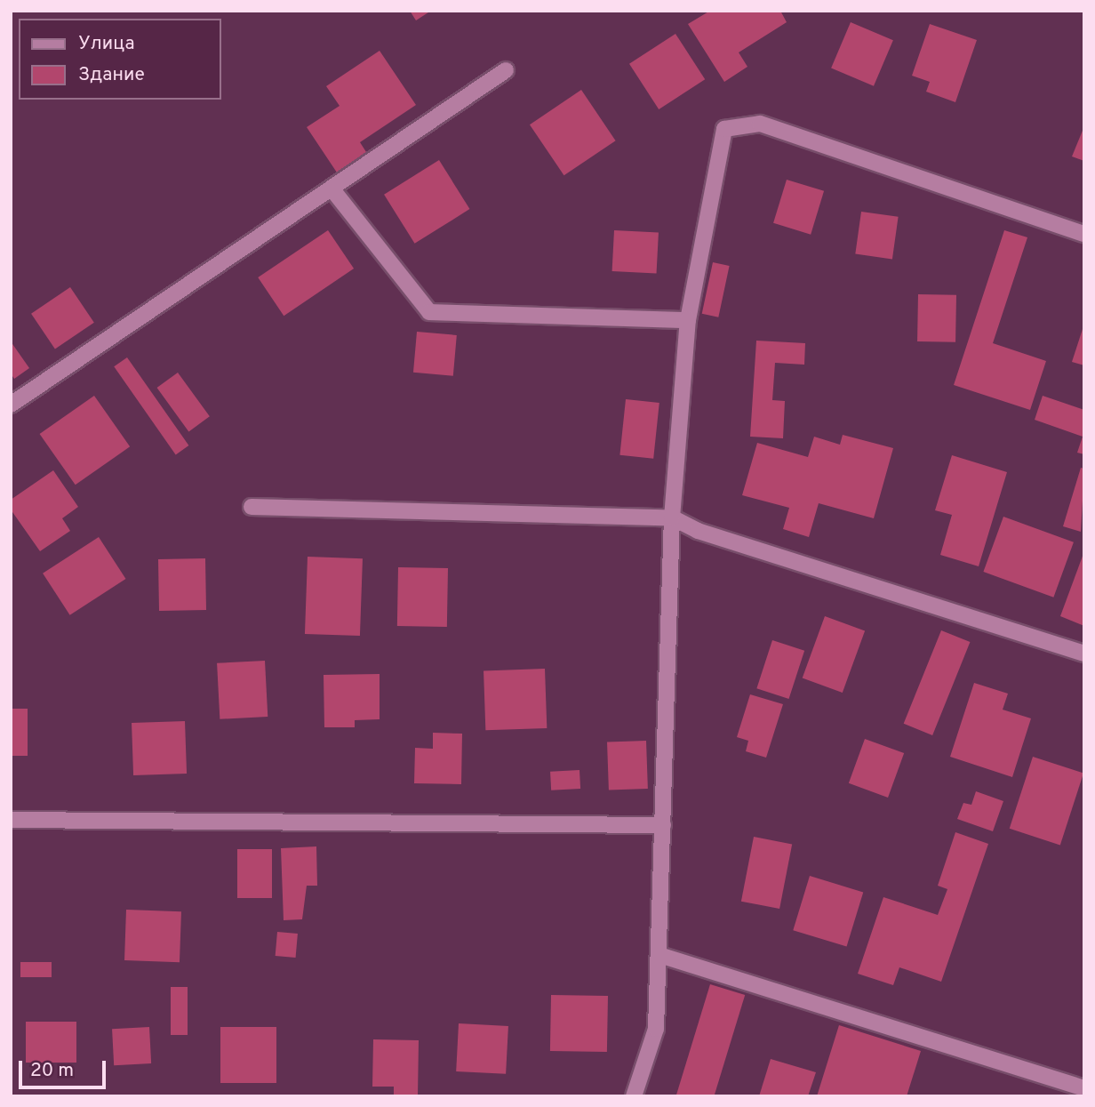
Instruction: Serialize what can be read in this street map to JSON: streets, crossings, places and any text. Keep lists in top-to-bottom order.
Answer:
{
  "legend": ["Улица", "Здание"],
  "scale_bar": "20 m"
}
